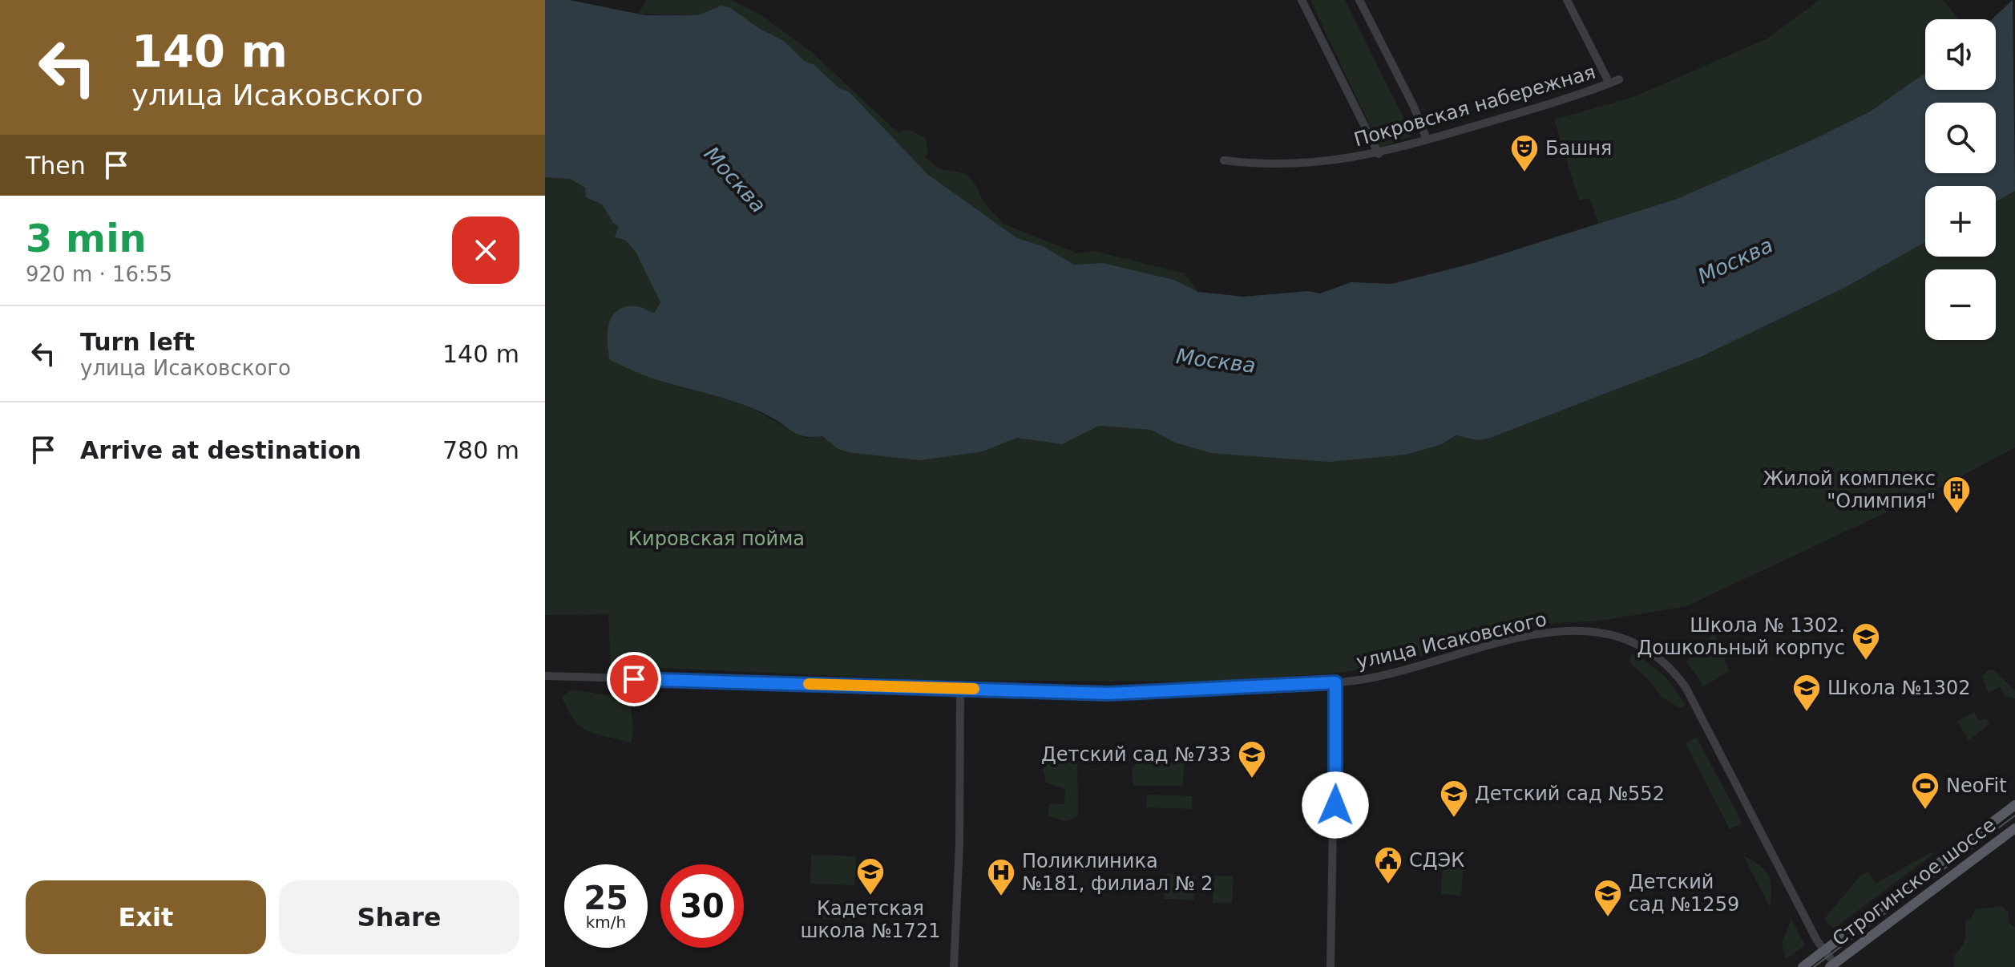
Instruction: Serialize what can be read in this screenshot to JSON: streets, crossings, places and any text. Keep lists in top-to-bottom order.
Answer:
{
  "streets": {
    "main road": ["Строгинское шоссе"],
    "street": ["Покровская набережная", "улица Исаковского"]
  },
  "crossings": [
    ["улица Исаковского", "Строгинское шоссе"]
  ],
  "water": ["Москва"],
  "parks": ["Кировская пойма"],
  "places": {
    "theatre": ["Башня"],
    "building": ["Жилой комплекс \"Олимпия\""],
    "school or university": [
      "Школа № 1302. Дошкольный корпус",
      "Школа №1302",
      "Детский сад №733",
      "Детский сад №552",
      "Кадетская школа №1721",
      "Детский сад №1259"
    ],
    "sports": ["NeoFit"],
    "public building": ["СДЭК"],
    "hospital": ["Поликлиника №181, филиал № 2"]
  },
  "page": {
    "turn": ["140 m", "улица Исаковского"],
    "map_buttons": ["+", "−"],
    "then": "Then",
    "heading": ["3 min", "920 m · 16:55"],
    "list": [
      {
        "name": "Turn left",
        "note": "улица Исаковского",
        "value": "140 m"
      },
      {
        "name": "Arrive at destination",
        "value": "780 m"
      }
    ],
    "speed": "25 km/h",
    "limit": "30",
    "buttons": ["Exit", "Share"]
  }
}
